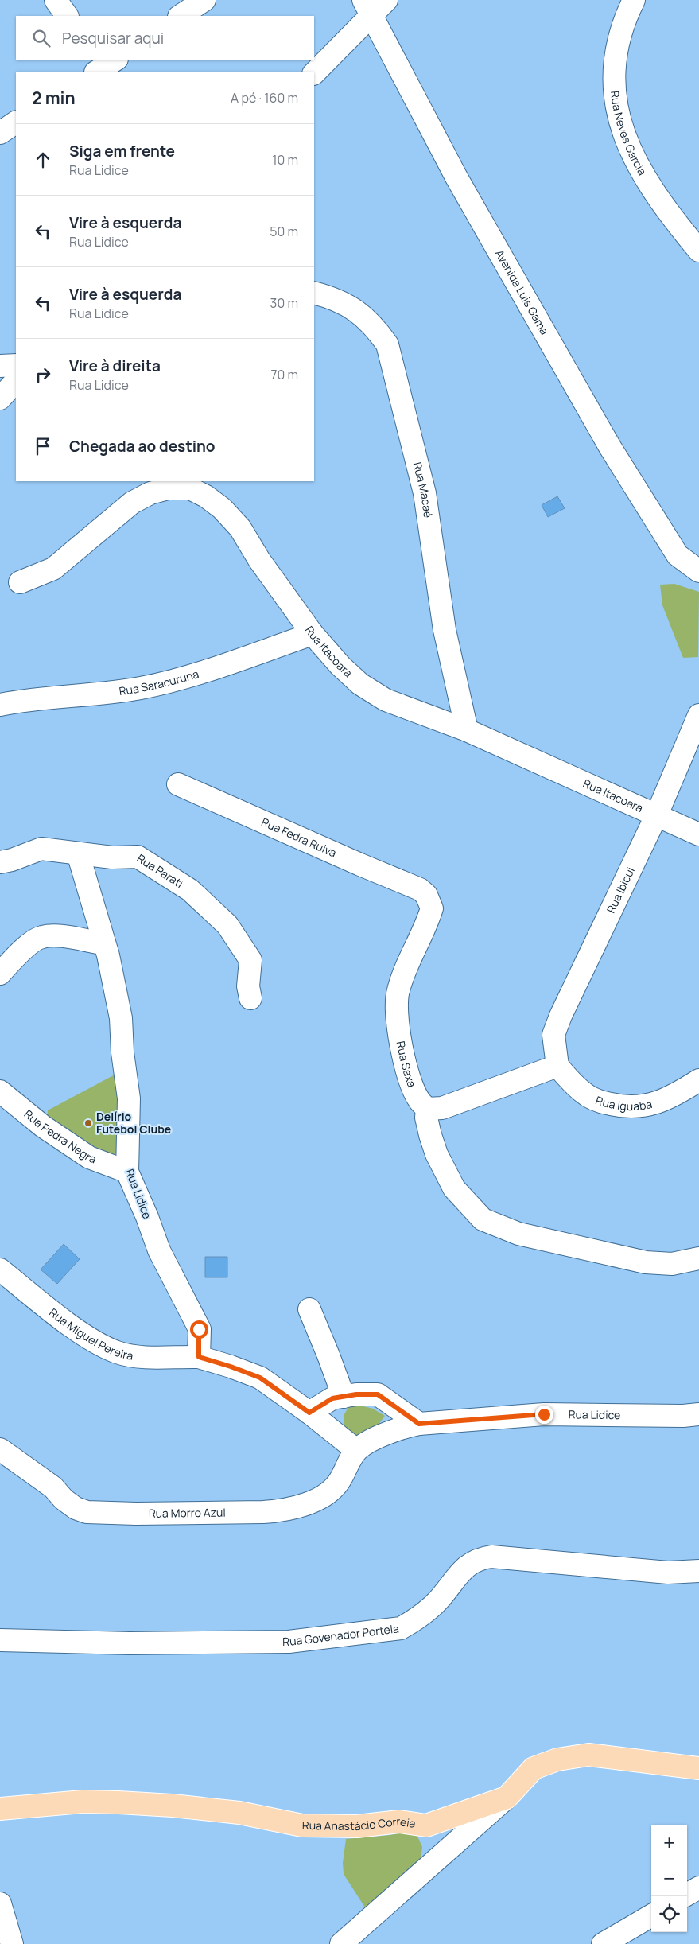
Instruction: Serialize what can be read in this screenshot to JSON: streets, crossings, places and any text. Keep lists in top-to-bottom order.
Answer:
{
  "streets": {
    "main road": ["Rua Anastácio Correia"],
    "street": [
      "Rua Neves Garcia",
      "Avenida Luis Gama",
      "Rua Macaé",
      "Rua Itacoara",
      "Rua Saracuruna",
      "Rua Fedra Ruiva",
      "Rua Parati",
      "Rua Ibicui",
      "Rua Saxa",
      "Rua Iguaba",
      "Rua Pedra Negra",
      "Rua Lidice",
      "Rua Miguel Pereira",
      "Rua Morro Azul",
      "Rua Govenador Portela"
    ]
  },
  "crossings": [
    ["Rua Macaé", "Rua Itacoara"],
    ["Rua Itacoara", "Rua Saracuruna"],
    ["Rua Itacoara", "Rua Ibicui"],
    ["Rua Fedra Ruiva", "Rua Saxa"],
    ["Rua Parati", "Rua Lidice"],
    ["Rua Ibicui", "Rua Iguaba"],
    ["Rua Pedra Negra", "Rua Lidice"],
    ["Rua Lidice", "Rua Miguel Pereira"],
    ["Rua Lidice", "Rua Morro Azul"]
  ],
  "places": ["Delírio Futebol Clube"],
  "page": {
    "search": "Pesquisar aqui",
    "heading": ["2 min", "A pé · 160 m"],
    "list": [
      ["Siga em frente", "Rua Lidice", "10 m"],
      ["Vire à esquerda", "Rua Lidice", "50 m"],
      ["Vire à esquerda", "Rua Lidice", "30 m"],
      ["Vire à direita", "Rua Lidice", "70 m"],
      "Chegada ao destino"
    ],
    "map_buttons": ["+", "−"]
  }
}
